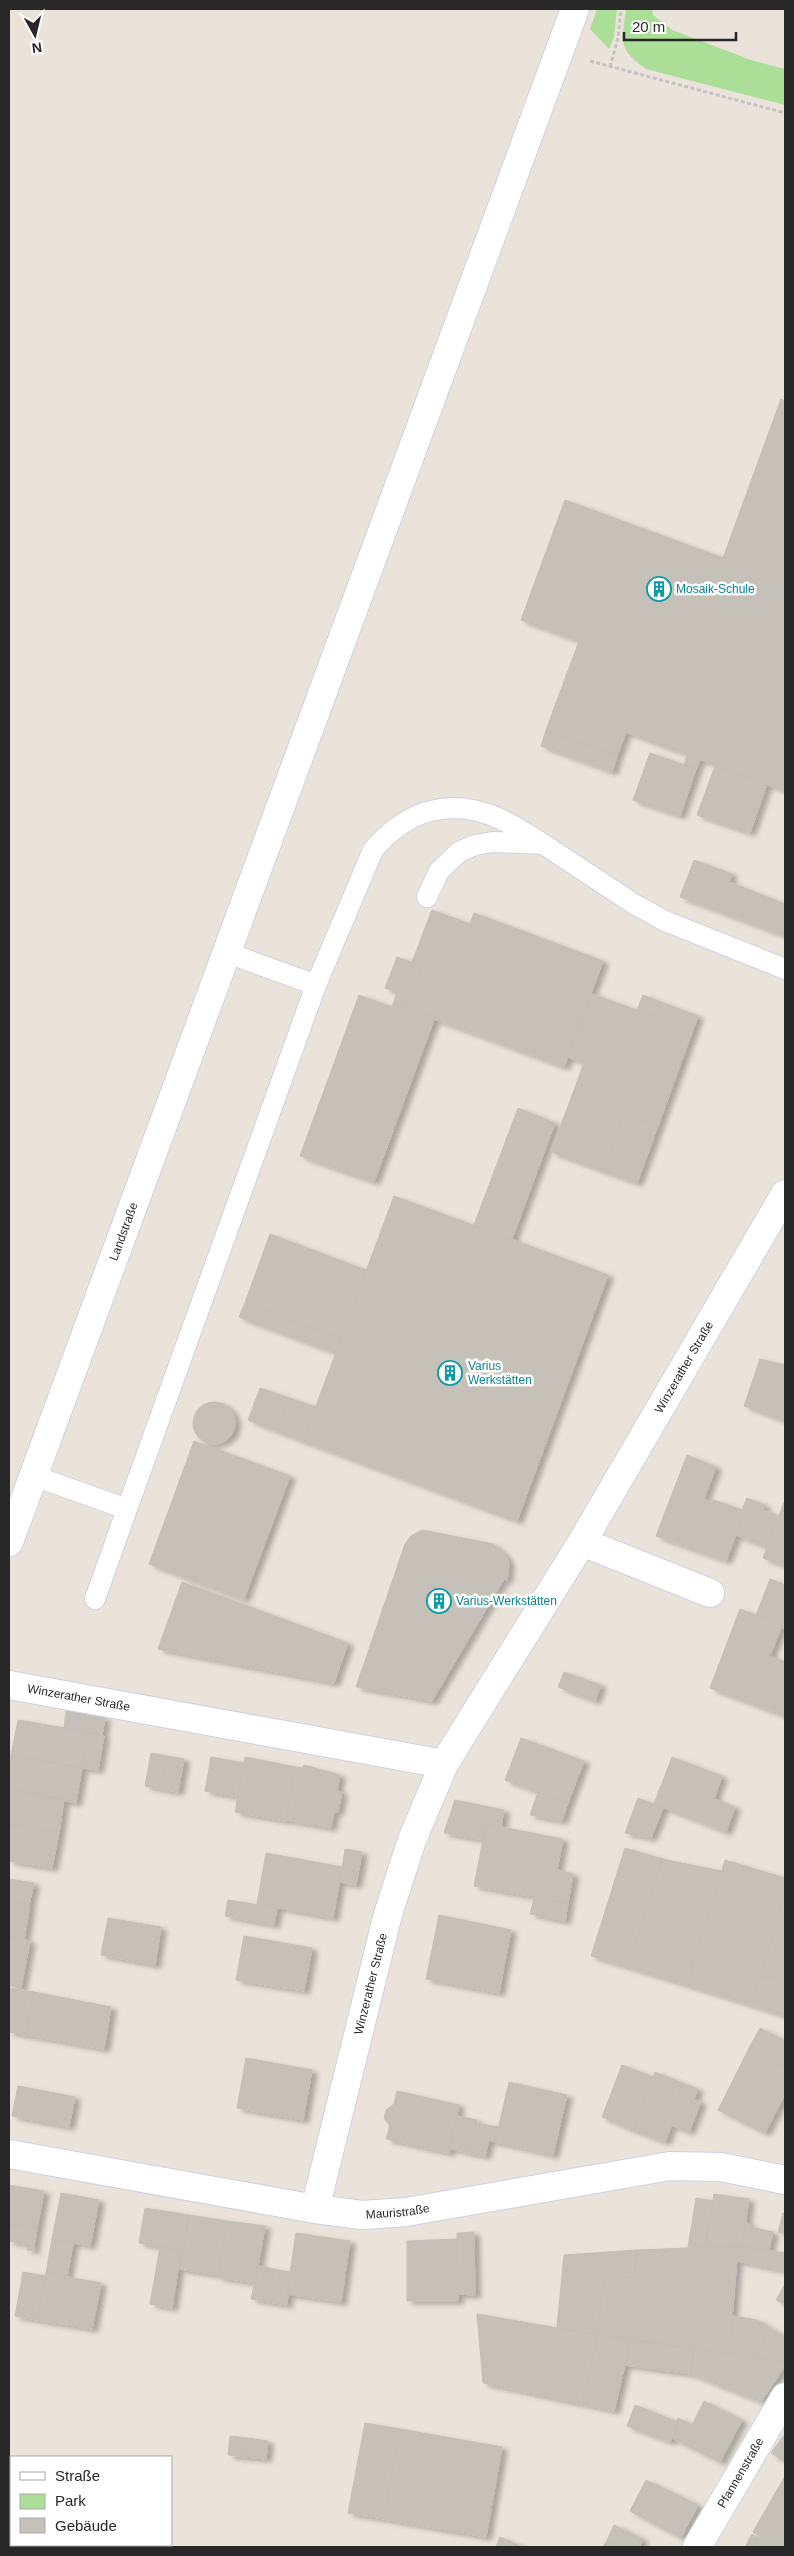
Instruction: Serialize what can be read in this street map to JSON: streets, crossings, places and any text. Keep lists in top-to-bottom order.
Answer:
{
  "streets": {
    "street": [
      "Landstraße",
      "Winzerather Straße",
      "Mauristraße",
      "Pfannenstraße"
    ]
  },
  "crossings": [
    ["Winzerather Straße", "Mauristraße"]
  ],
  "places": {
    "building": ["Mosaik-Schule", "Varius Werkstätten", "Varius-Werkstätten"]
  },
  "legend": ["Straße", "Park", "Gebäude"],
  "scale_bar": "20 m",
  "north": "bottom"
}
